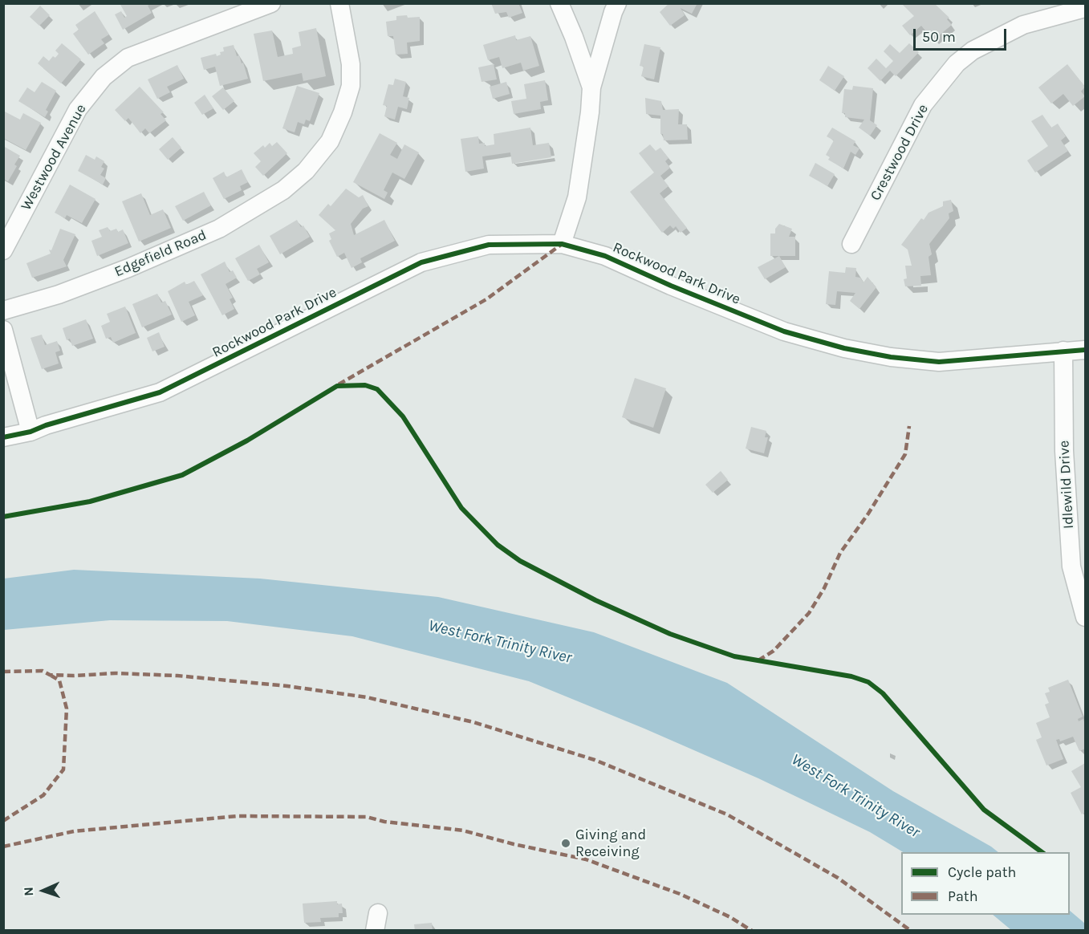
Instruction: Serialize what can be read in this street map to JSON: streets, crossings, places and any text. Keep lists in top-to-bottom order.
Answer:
{
  "streets": {
    "street": [
      "Crestwood Drive",
      "Westwood Avenue",
      "Edgefield Road",
      "Rockwood Park Drive",
      "Idlewild Drive"
    ]
  },
  "crossings": [
    ["Rockwood Park Drive", "Idlewild Drive"]
  ],
  "water": ["West Fork Trinity River"],
  "places": ["Giving and Receiving"],
  "legend": ["Cycle path", "Path"],
  "scale_bar": "50 m",
  "north": "left"
}
